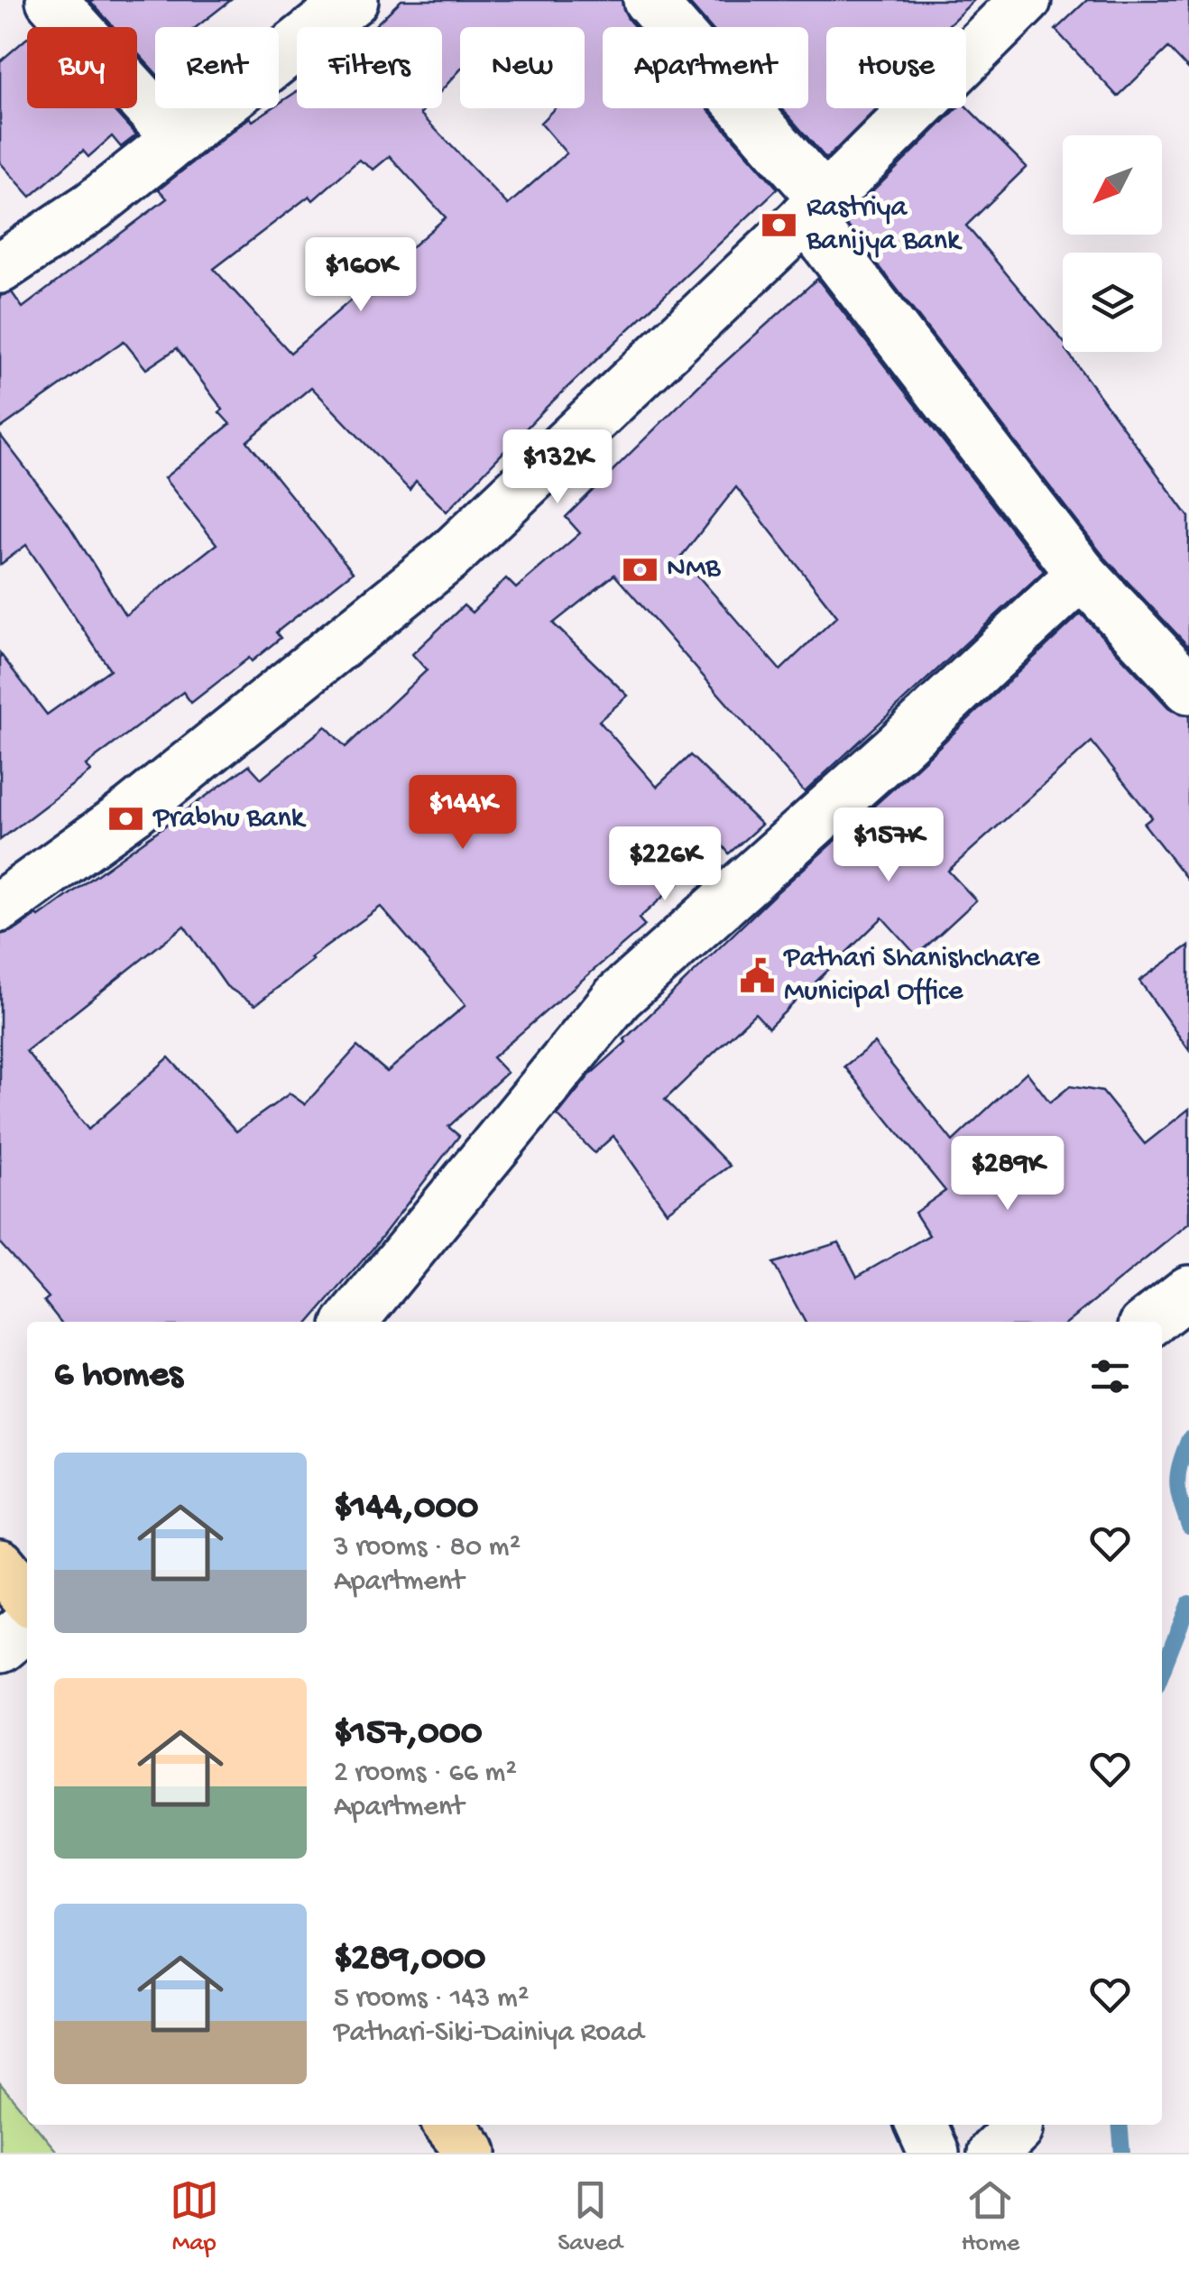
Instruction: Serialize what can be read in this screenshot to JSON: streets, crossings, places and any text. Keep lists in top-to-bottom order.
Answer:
{
  "places": {
    "bank": ["Rastriya Banijya Bank", "NMB", "Prabhu Bank"],
    "public building": ["Pathari Shanishchare Municipal Office"]
  },
  "north": "bottom left",
  "page": {
    "chip": [
      "Buy",
      "Rent",
      "Filters",
      "New",
      "Apartment",
      "House"
    ],
    "price": [
      "$160K",
      "$132K",
      "$144K",
      "$157K",
      "$226K",
      "$289K"
    ],
    "heading": "6 homes",
    "list": [
      {
        "name": "$144,000",
        "note": "3 rooms · 80 m² · Apartment"
      },
      {
        "name": "$157,000",
        "note": "2 rooms · 66 m² · Apartment"
      },
      {
        "name": "$289,000",
        "note": "5 rooms · 143 m² · Pathari-Siki-Dainiya Road"
      }
    ],
    "tabs": ["Map", "Saved", "Home"]
  }
}
